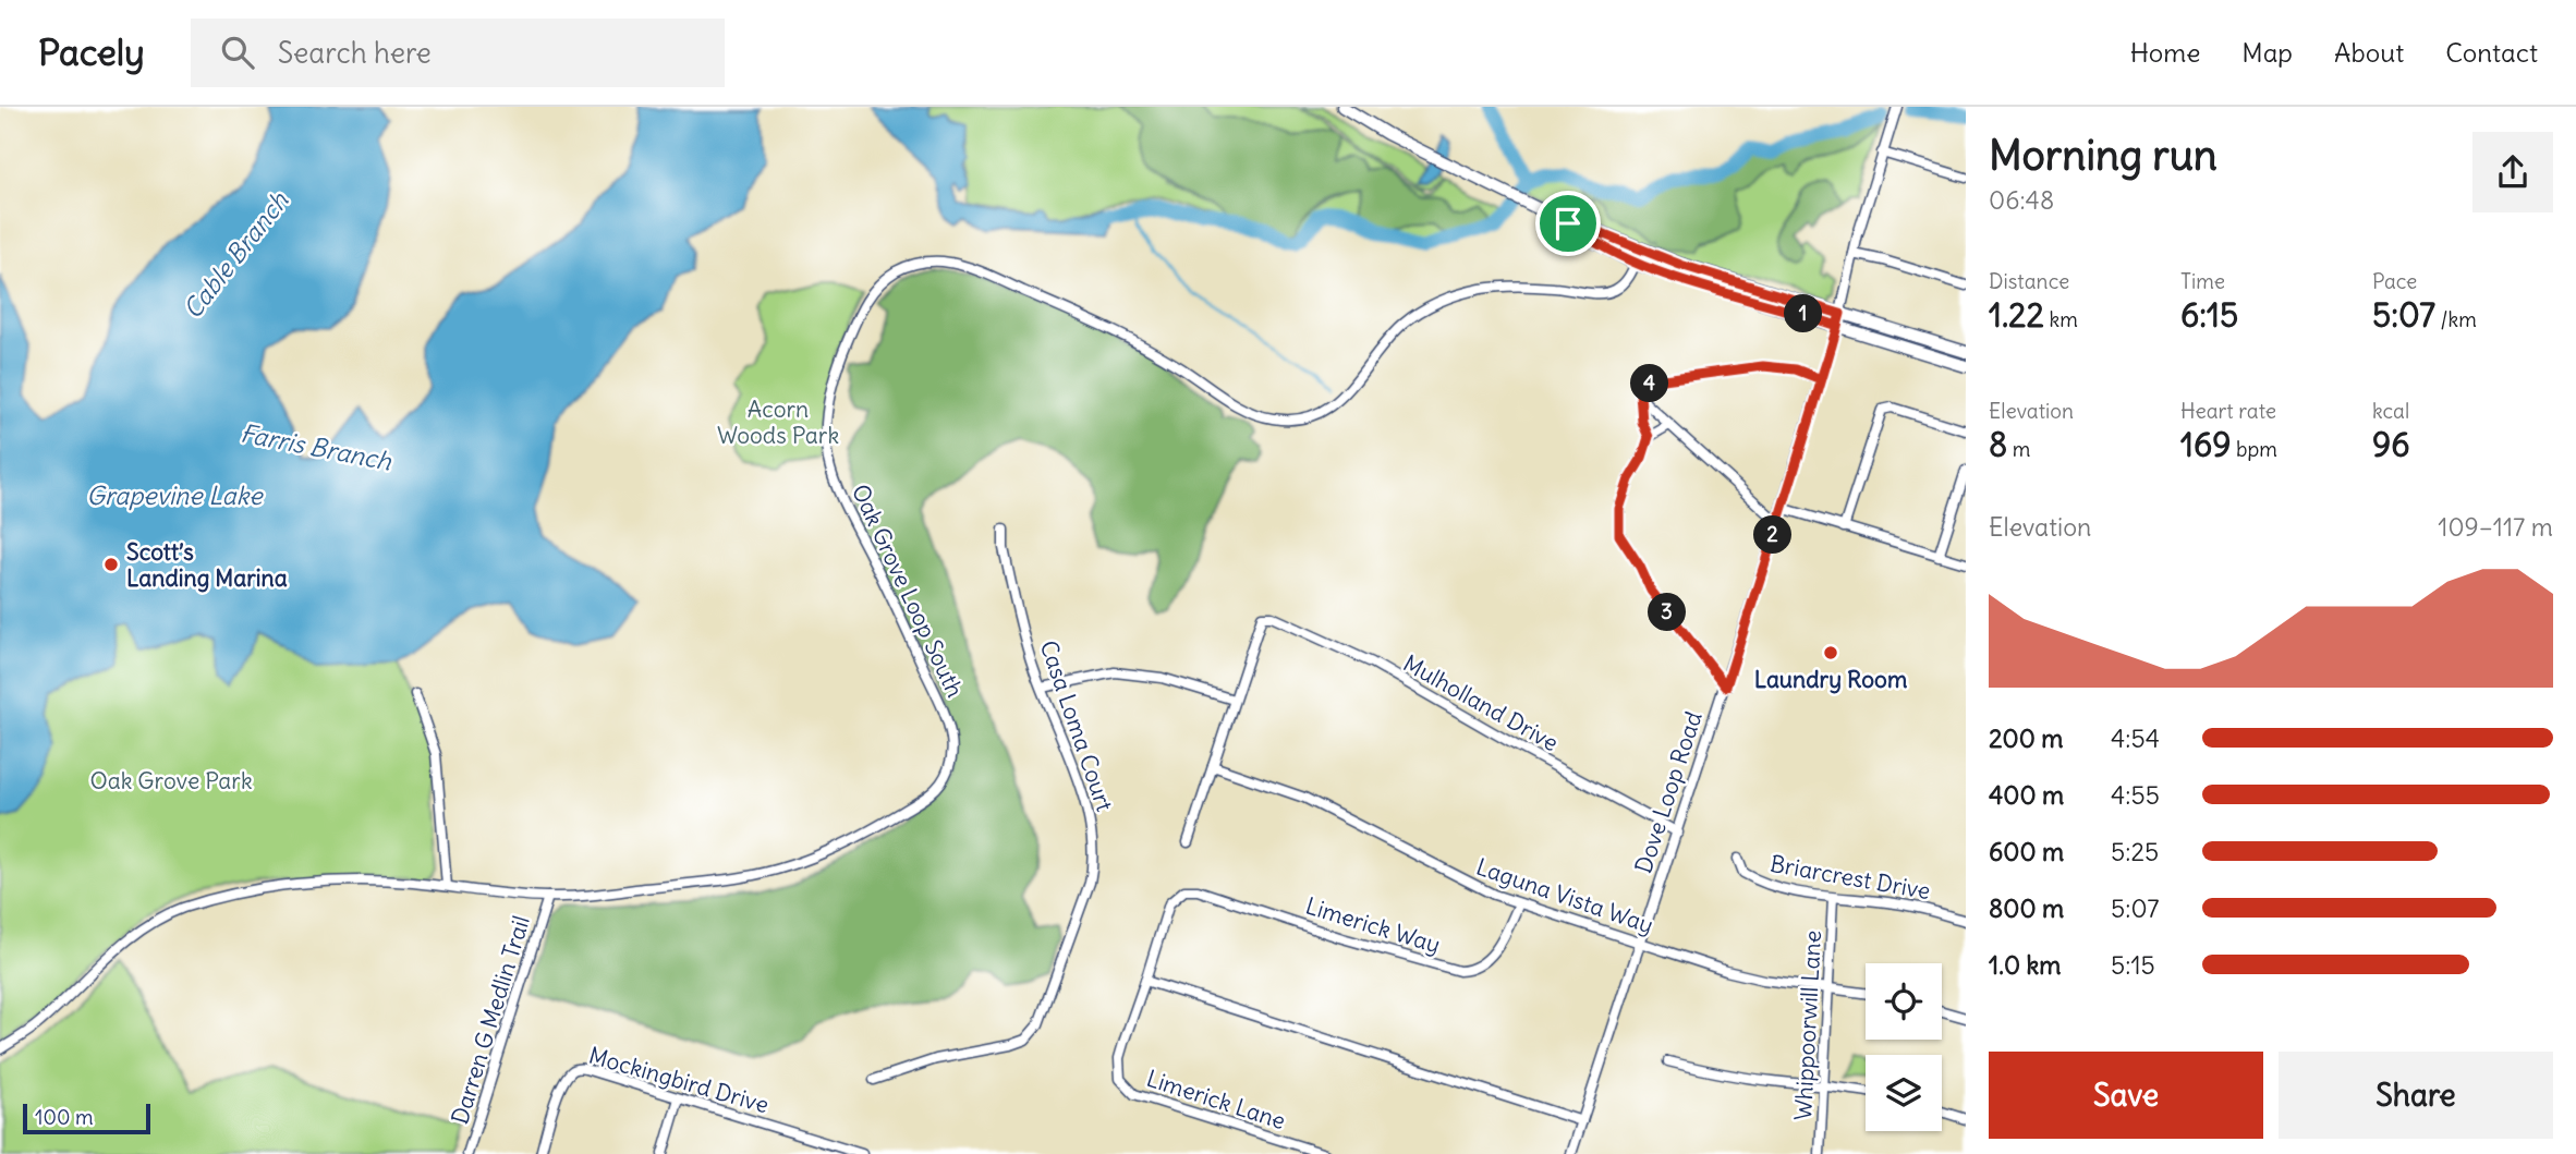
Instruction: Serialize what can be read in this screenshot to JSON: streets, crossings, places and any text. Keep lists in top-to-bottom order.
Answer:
{
  "streets": {
    "street": [
      "Oak Grove Loop South",
      "Mulholland Drive",
      "Casa Loma Court",
      "Dove Loop Road",
      "Briarcrest Drive",
      "Laguna Vista Way",
      "Limerick Way",
      "Darren G Medlin Trail",
      "Whippoorwill Lane",
      "Mockingbird Drive",
      "Limerick Lane"
    ]
  },
  "crossings": [
    ["Oak Grove Loop South", "Darren G Medlin Trail"],
    ["Mulholland Drive", "Dove Loop Road"],
    ["Dove Loop Road", "Laguna Vista Way"],
    ["Briarcrest Drive", "Whippoorwill Lane"],
    ["Laguna Vista Way", "Limerick Way"],
    ["Laguna Vista Way", "Whippoorwill Lane"],
    ["Limerick Way", "Limerick Lane"]
  ],
  "water": ["Cable Branch", "Farris Branch", "Grapevine Lake"],
  "parks": ["Acorn Woods Park", "Oak Grove Park"],
  "places": ["Scott’s Landing Marina", "Laundry Room"],
  "scale_bar": "100 m",
  "page": {
    "header": "Pacely",
    "search": "Search here",
    "nav": [
      "Home",
      "Map",
      "About",
      "Contact"
    ],
    "heading": ["Morning run", "06:48"],
    "stats": [
      ["Distance", "1.22 km"],
      ["Time", "6:15"],
      ["Pace", "5:07 /km"],
      ["Elevation", "8 m"],
      ["Heart rate", "169 bpm"],
      ["kcal", "96"]
    ],
    "pins": [
      "1",
      "4",
      "2",
      "3"
    ],
    "chart": ["Elevation", "109–117 m"],
    "list": [
      {
        "name": "200 m",
        "note": "4:54"
      },
      {
        "name": "400 m",
        "note": "4:55"
      },
      {
        "name": "600 m",
        "note": "5:25"
      },
      {
        "name": "800 m",
        "note": "5:07"
      },
      {
        "name": "1.0 km",
        "note": "5:15"
      }
    ],
    "buttons": ["Save", "Share"],
    "scale": "100 m"
  }
}
